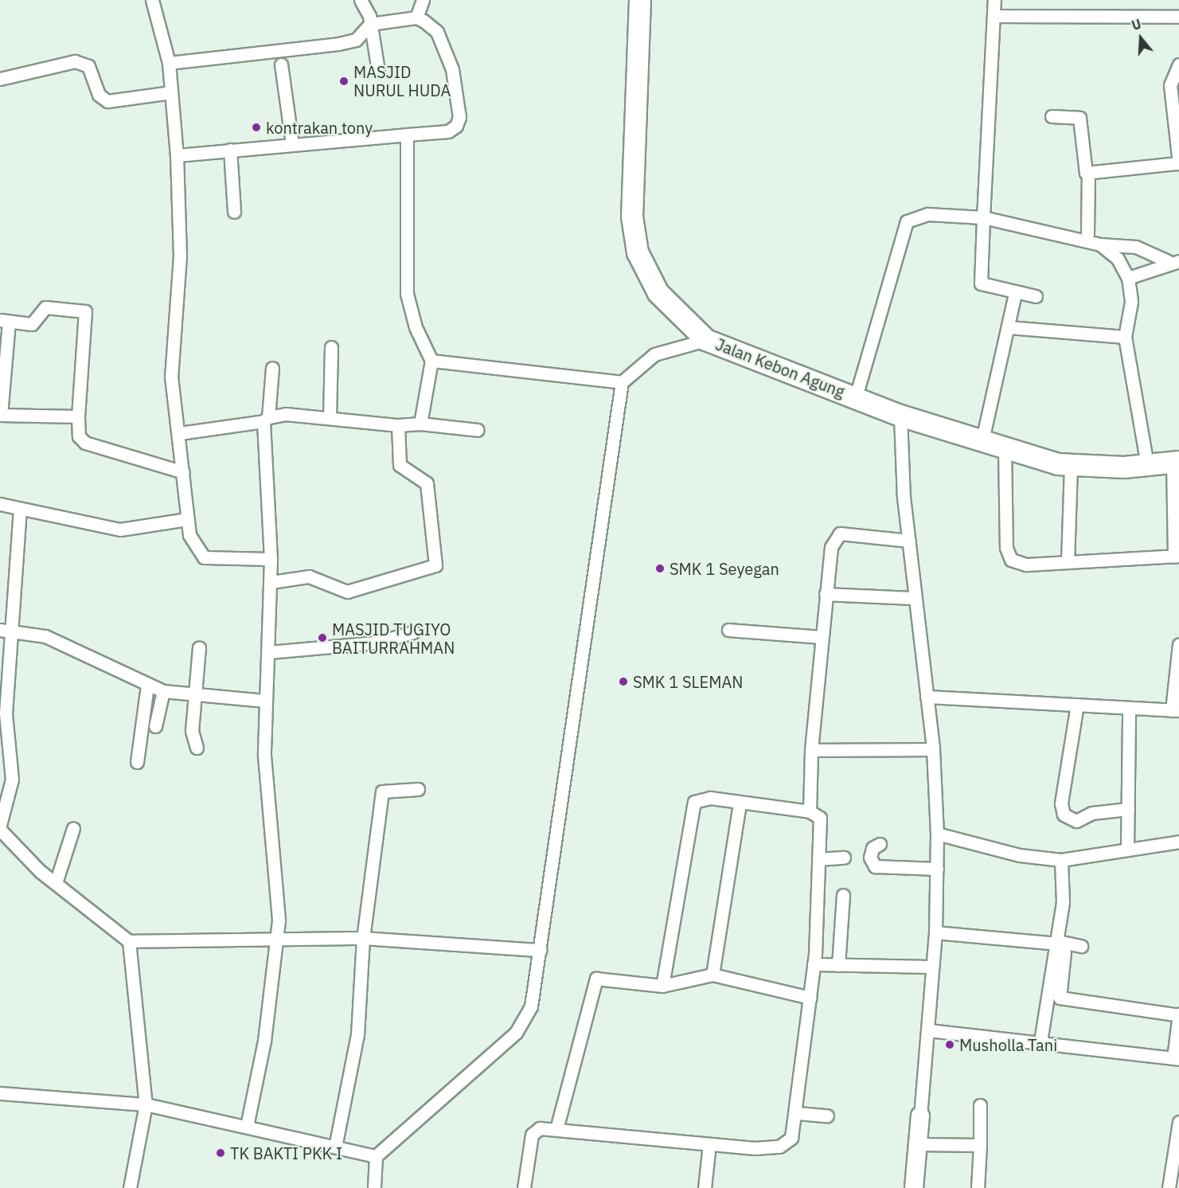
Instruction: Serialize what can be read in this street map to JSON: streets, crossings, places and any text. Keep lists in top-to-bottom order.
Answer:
{
  "streets": {
    "main road": ["Jalan Kebon Agung"]
  },
  "places": [
    "MASJID NURUL HUDA",
    "kontrakan tony",
    "SMK 1 Seyegan",
    "MASJID TUGIYO BAITURRAHMAN",
    "SMK 1 SLEMAN",
    "Musholla Tani",
    "TK BAKTI PKK I"
  ],
  "north": "top"
}
